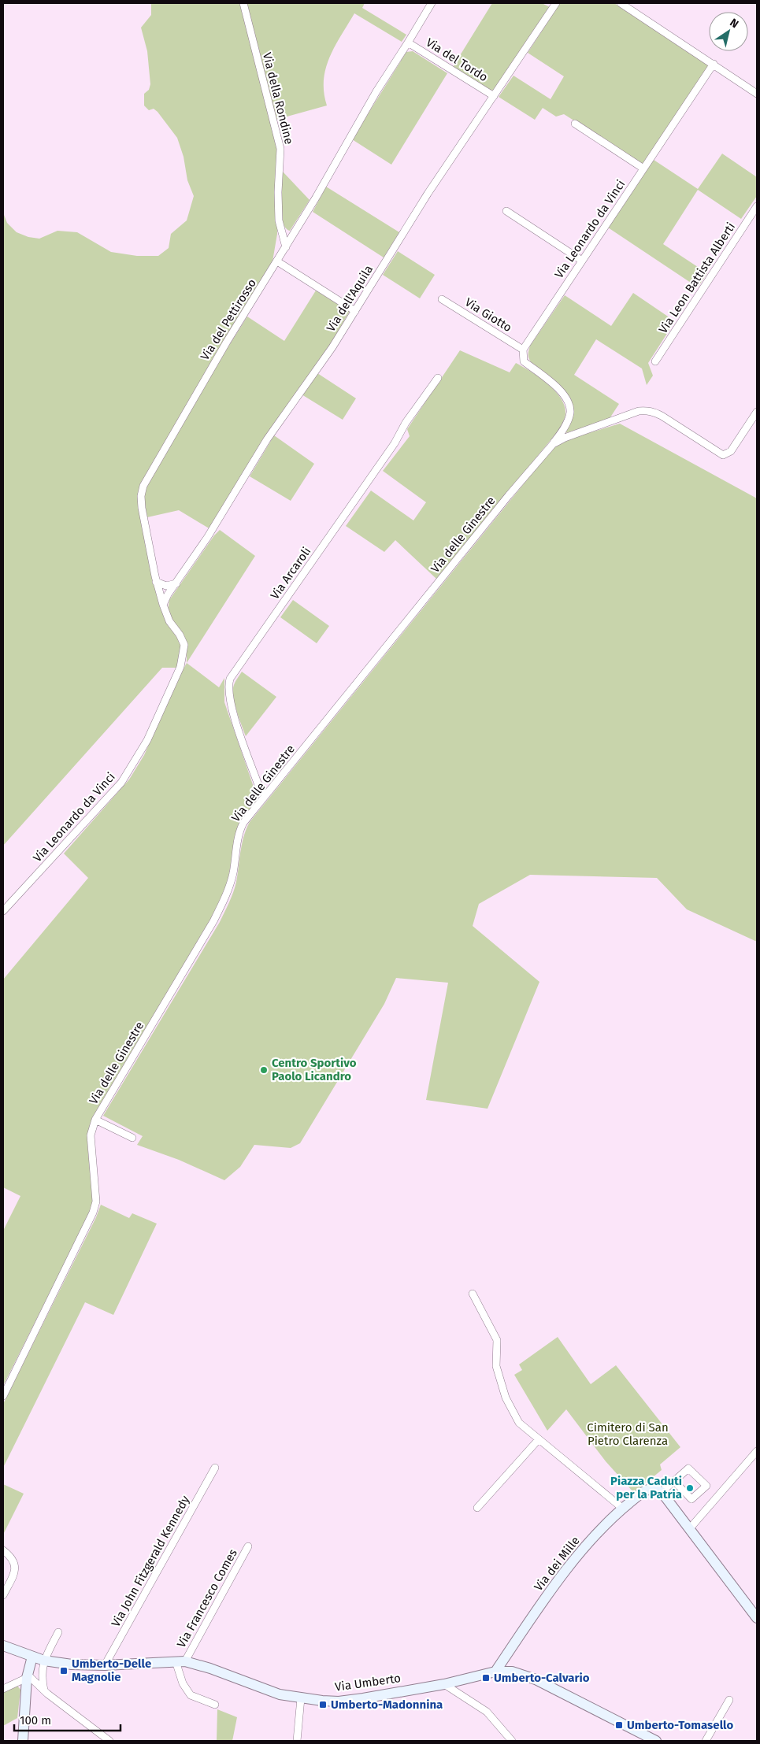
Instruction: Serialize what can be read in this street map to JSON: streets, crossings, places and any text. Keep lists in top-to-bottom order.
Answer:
{
  "streets": {
    "main road": ["Via dei Mille", "Via Umberto"],
    "street": [
      "Via del Tordo",
      "Via della Rondine",
      "Via Leonardo da Vinci",
      "Via Leon Battista Alberti",
      "Via dell'Aquila",
      "Via Giotto",
      "Via del Pettirosso",
      "Via delle Ginestre",
      "Via Arcaroli",
      "Via John Fitzgerald Kennedy",
      "Via Francesco Comes"
    ]
  },
  "crossings": [
    ["Via del Tordo", "Via dell'Aquila"],
    ["Via del Tordo", "Via del Pettirosso"],
    ["Via della Rondine", "Via del Pettirosso"],
    ["Via Leonardo da Vinci", "Via Giotto"],
    ["Via Leonardo da Vinci", "Via del Pettirosso"],
    ["Via dell'Aquila", "Via del Pettirosso"],
    ["Via delle Ginestre", "Via Arcaroli"],
    ["Via John Fitzgerald Kennedy", "Via Umberto"],
    ["Via dei Mille", "Via Umberto"],
    ["Via Francesco Comes", "Via Umberto"]
  ],
  "parks": ["Cimitero di San Pietro Clarenza"],
  "places": {
    "other": ["Centro Sportivo Paolo Licandro", "Piazza Caduti per la Patria"],
    "transit": [
      "Umberto-Delle Magnolie",
      "Umberto-Calvario",
      "Umberto-Madonnina",
      "Umberto-Tomasello"
    ]
  },
  "scale_bar": "100 m",
  "north": "top right"
}
